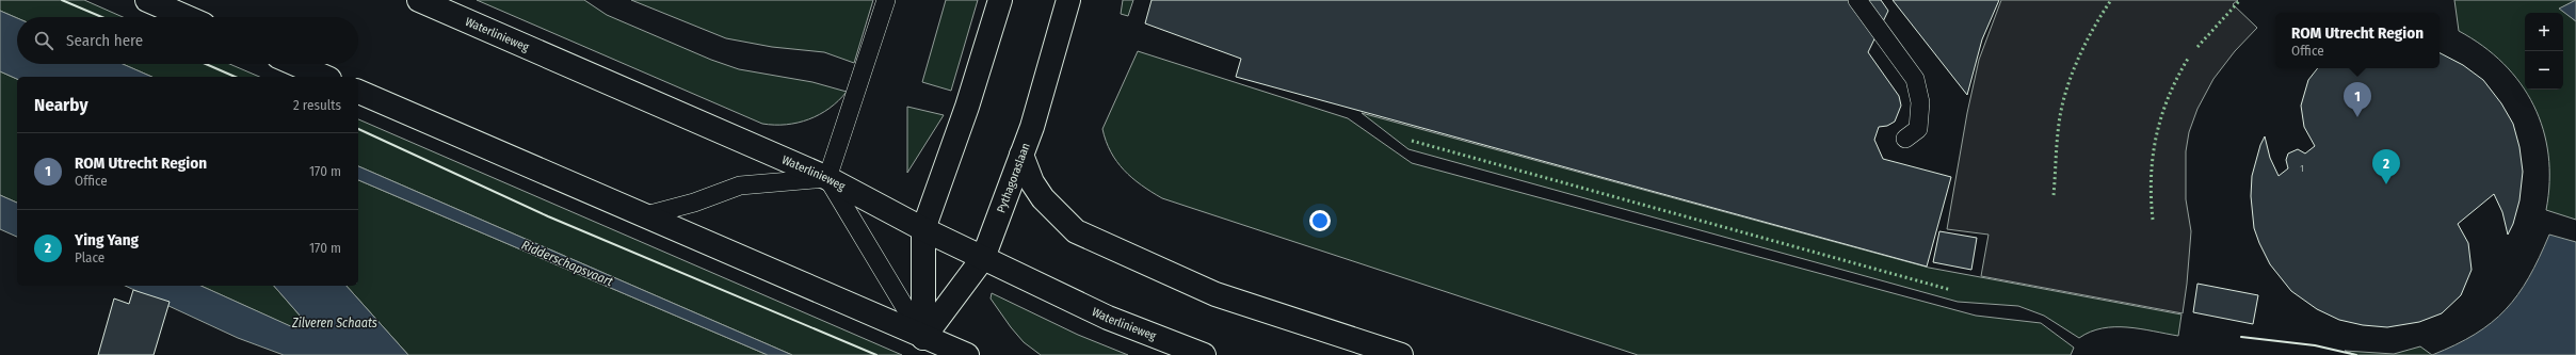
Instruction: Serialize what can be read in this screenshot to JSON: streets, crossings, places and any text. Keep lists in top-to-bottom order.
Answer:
{
  "streets": {
    "main road": ["Waterlinieweg", "Pythagoraslaan"]
  },
  "crossings": [
    ["Waterlinieweg", "Pythagoraslaan"]
  ],
  "water": ["Ridderschapsvaart", "Zilveren Schaats"],
  "house_numbers": ["1"],
  "page": {
    "map_buttons": ["+", "−"],
    "popup": ["ROM Utrecht Region", "Office"],
    "search": "Search here",
    "heading": ["Nearby", "2 results"],
    "pins": ["1", "2"],
    "list": [
      {
        "mark": "1",
        "name": "ROM Utrecht Region",
        "note": "Office",
        "value": "170 m"
      },
      {
        "mark": "2",
        "name": "Ying Yang",
        "note": "Place",
        "value": "170 m"
      }
    ]
  }
}
